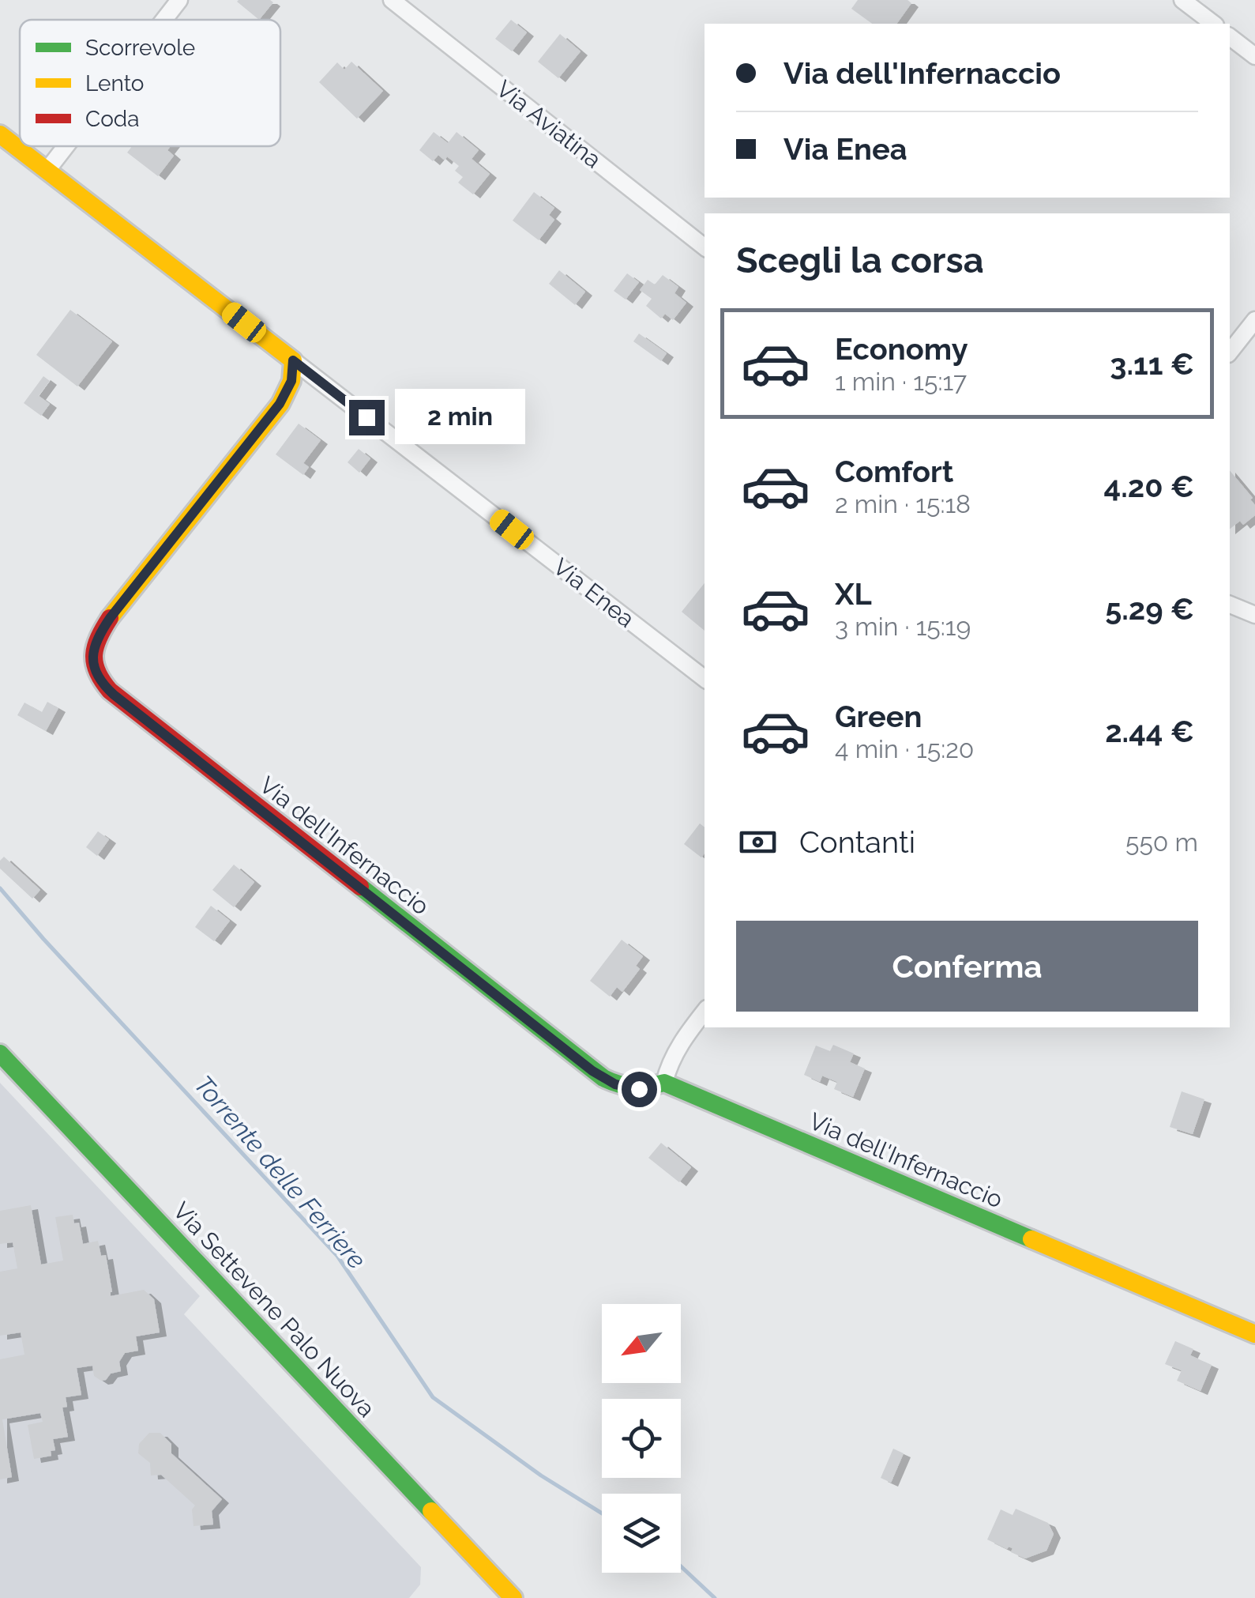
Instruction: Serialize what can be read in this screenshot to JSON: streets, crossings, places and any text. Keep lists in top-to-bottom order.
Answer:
{
  "streets": {
    "street": [
      "Via Aviatina",
      "Via Enea",
      "Via dell'Infernaccio",
      "Via Settevene Palo Nuova"
    ]
  },
  "crossings": [
    ["Via Enea", "Via dell'Infernaccio"]
  ],
  "water": ["Torrente delle Ferriere"],
  "legend": ["Scorrevole", "Lento", "Coda"],
  "north": "bottom left",
  "page": {
    "banner": ["Via dell'Infernaccio", "Via Enea"],
    "heading": "Scegli la corsa",
    "list": [
      {
        "name": "Economy",
        "note": "1 min · 15:17",
        "value": "3.11 €"
      },
      {
        "name": "Comfort",
        "note": "2 min · 15:18",
        "value": "4.20 €"
      },
      {
        "name": "XL",
        "note": "3 min · 15:19",
        "value": "5.29 €"
      },
      {
        "name": "Green",
        "note": "4 min · 15:20",
        "value": "2.44 €"
      }
    ],
    "bubble": "2 min",
    "pay": ["Contanti", "550 m"],
    "buttons": "Conferma"
  }
}
